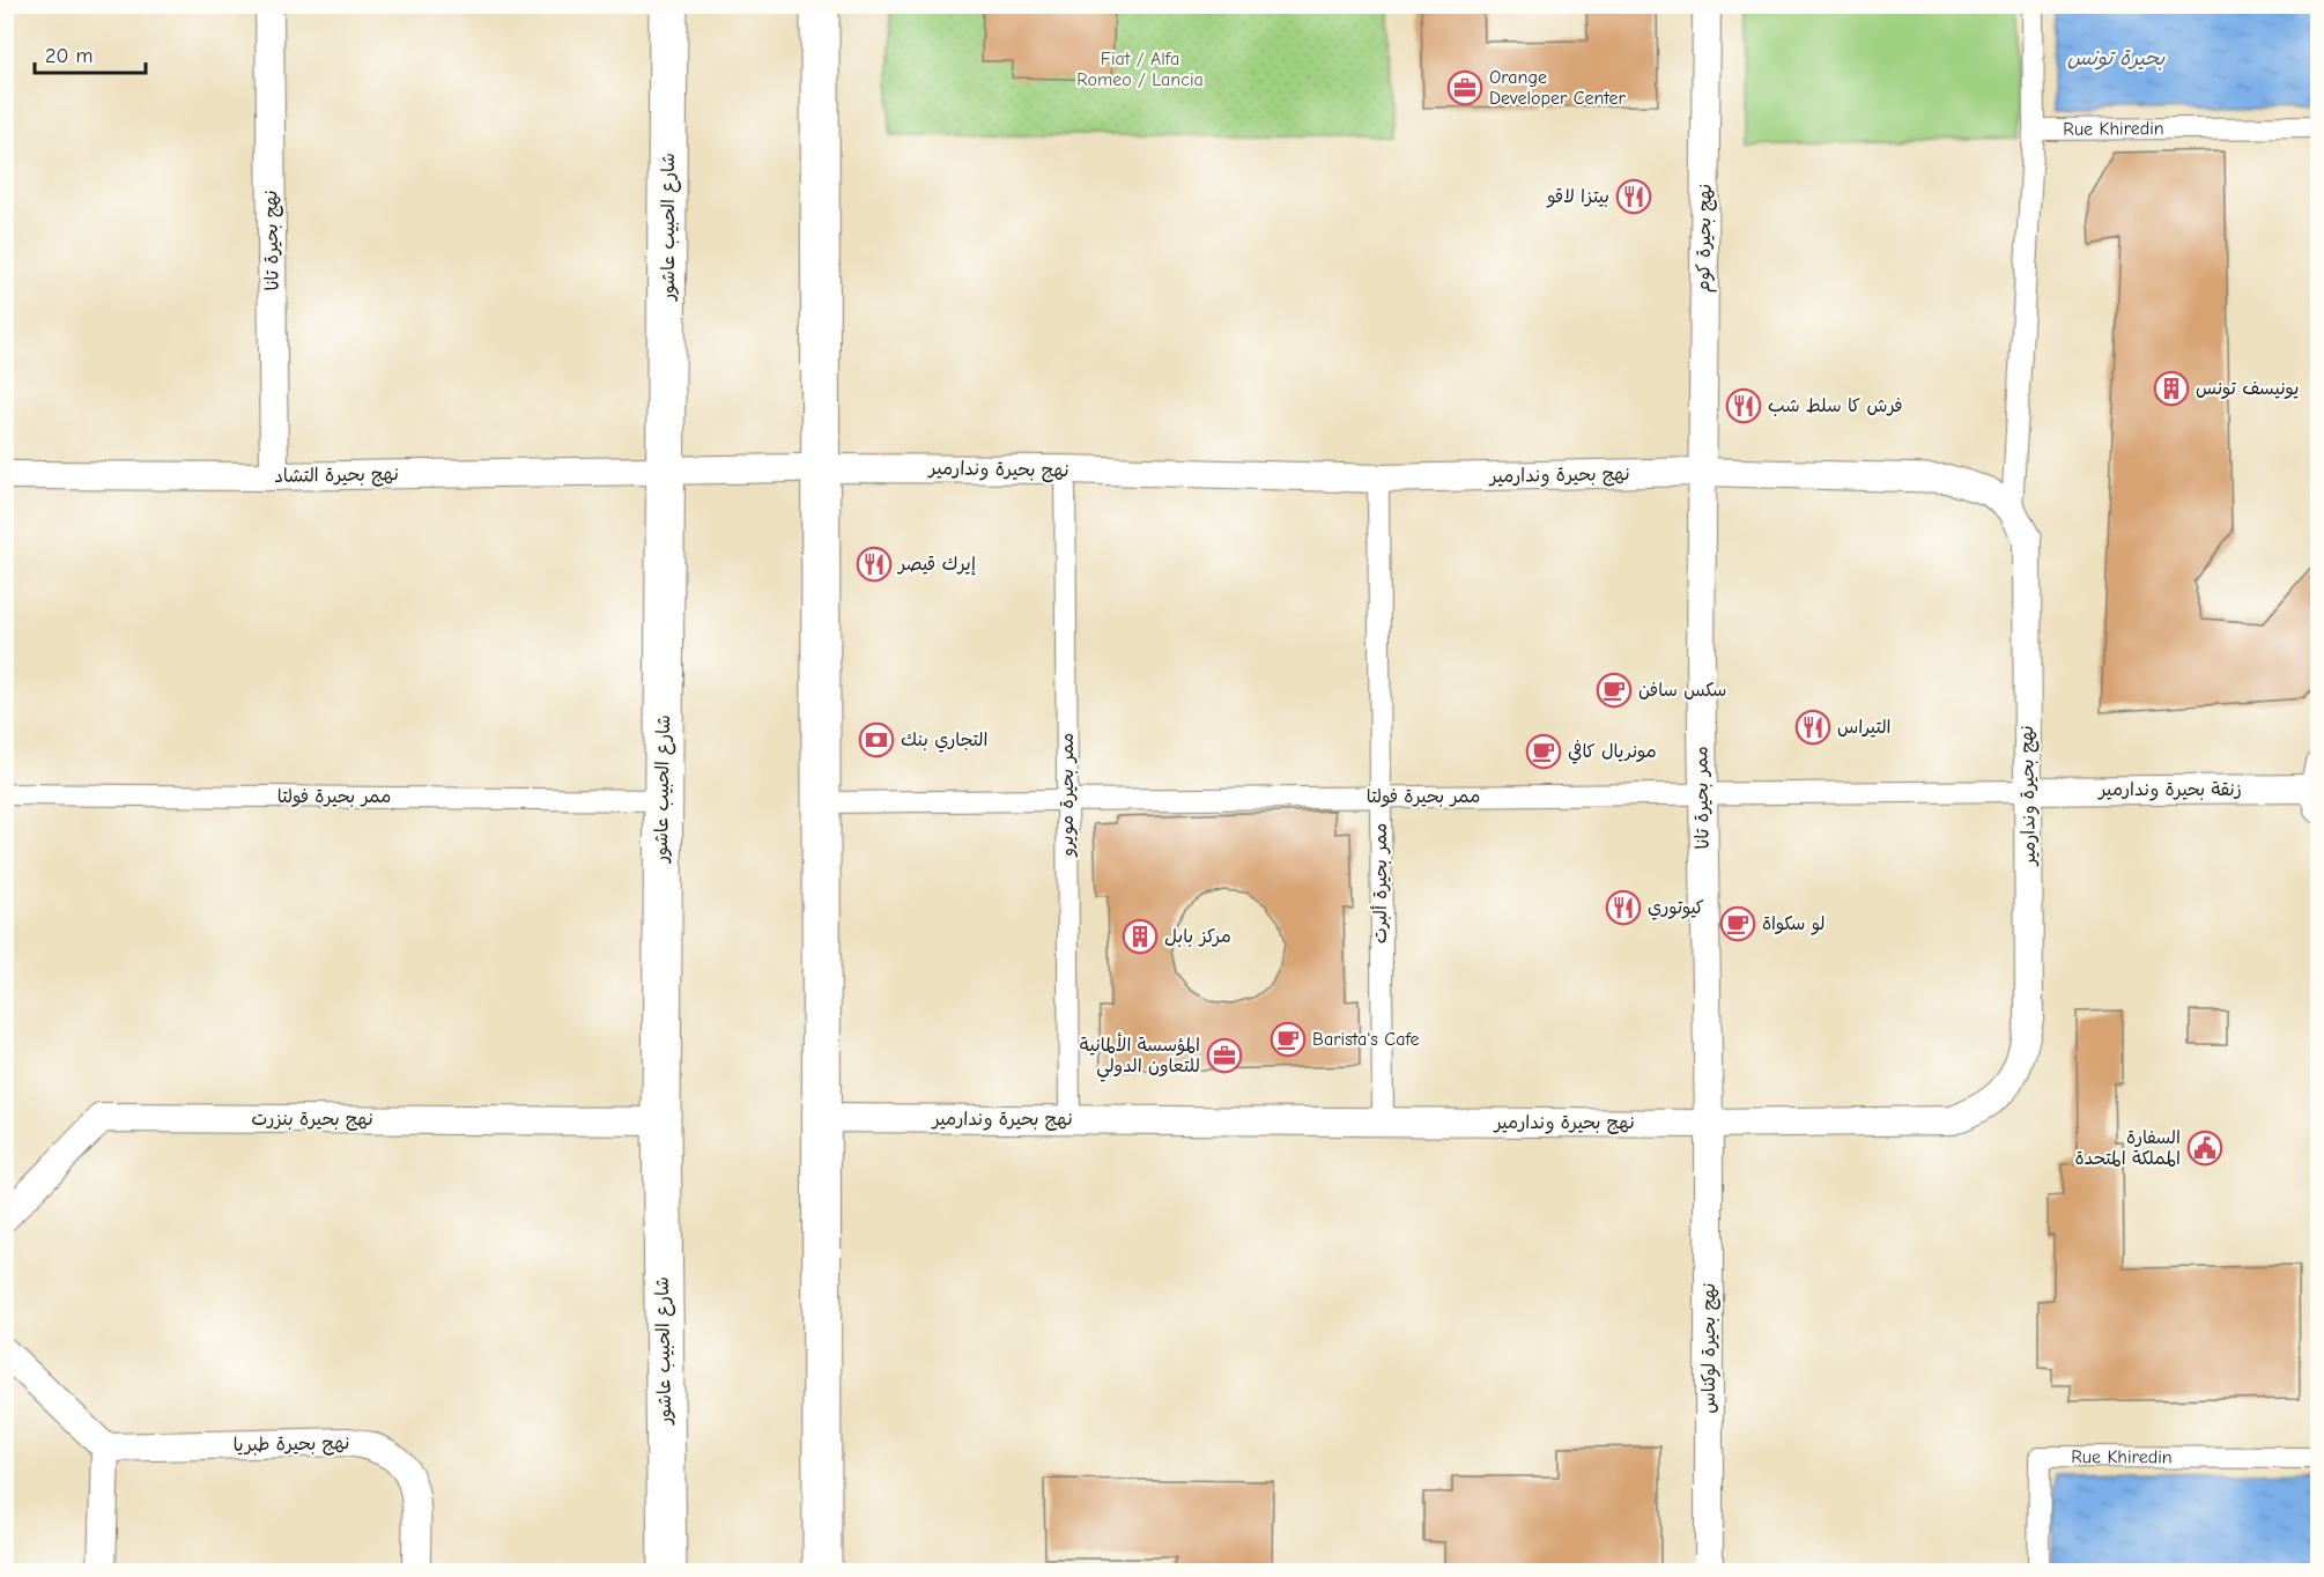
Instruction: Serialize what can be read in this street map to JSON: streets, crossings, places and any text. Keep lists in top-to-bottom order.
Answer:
{
  "streets": {
    "main road": ["شارع الحبيب عاشور"],
    "street": [
      "Rue Khiredin",
      "نهج بحيرة كوم",
      "نهج بحيرة تانا",
      "نهج بحيرة وندارمير",
      "نهج بحيرة التشاد",
      "زنقة بحيرة وندارمير",
      "ممر بحيرة مويرو",
      "ممر بحيرة فولتا",
      "ممر بحيرة تانا",
      "ممر بحيرة ألبرت",
      "نهج بحيرة بنزرت",
      "نهج بحيرة لوكناس",
      "نهج بحيرة طبريا"
    ]
  },
  "crossings": [
    ["شارع الحبيب عاشور", "نهج بحيرة وندارمير"],
    ["شارع الحبيب عاشور", "نهج بحيرة التشاد"],
    ["شارع الحبيب عاشور", "ممر بحيرة فولتا"],
    ["شارع الحبيب عاشور", "نهج بحيرة بنزرت"],
    ["نهج بحيرة كوم", "نهج بحيرة وندارمير"],
    ["نهج بحيرة كوم", "ممر بحيرة تانا"],
    ["نهج بحيرة تانا", "نهج بحيرة التشاد"],
    ["نهج بحيرة وندارمير", "نهج بحيرة التشاد"],
    ["نهج بحيرة وندارمير", "زنقة بحيرة وندارمير"],
    ["نهج بحيرة وندارمير", "ممر بحيرة مويرو"],
    ["نهج بحيرة وندارمير", "ممر بحيرة فولتا"],
    ["نهج بحيرة وندارمير", "ممر بحيرة تانا"],
    ["نهج بحيرة وندارمير", "ممر بحيرة ألبرت"],
    ["نهج بحيرة وندارمير", "نهج بحيرة لوكناس"],
    ["زنقة بحيرة وندارمير", "ممر بحيرة فولتا"],
    ["ممر بحيرة مويرو", "ممر بحيرة فولتا"],
    ["ممر بحيرة فولتا", "ممر بحيرة تانا"],
    ["ممر بحيرة فولتا", "ممر بحيرة ألبرت"],
    ["ممر بحيرة تانا", "نهج بحيرة لوكناس"]
  ],
  "water": ["بحيرة تونس"],
  "parks": ["Fiat / Alfa Romeo / Lancia"],
  "places": {
    "office": ["Orange Developer Center", "المؤسسة الألمانية للتعاون الدولي"],
    "restaurant": [
      "بيتزا لاقو",
      "فرش كا سلط شب",
      "إيرك قيصر",
      "التيراس",
      "كيوتوري"
    ],
    "building": ["يونيسف تونس", "مركز بابل"],
    "cafe": [
      "سكس سافن",
      "مونريال كافي",
      "لو سكواة",
      "Barista's Cafe"
    ],
    "bank": ["التجاري بنك"],
    "public building": ["السفارة المملكة المتحدة"]
  },
  "scale_bar": "20 m"
}
